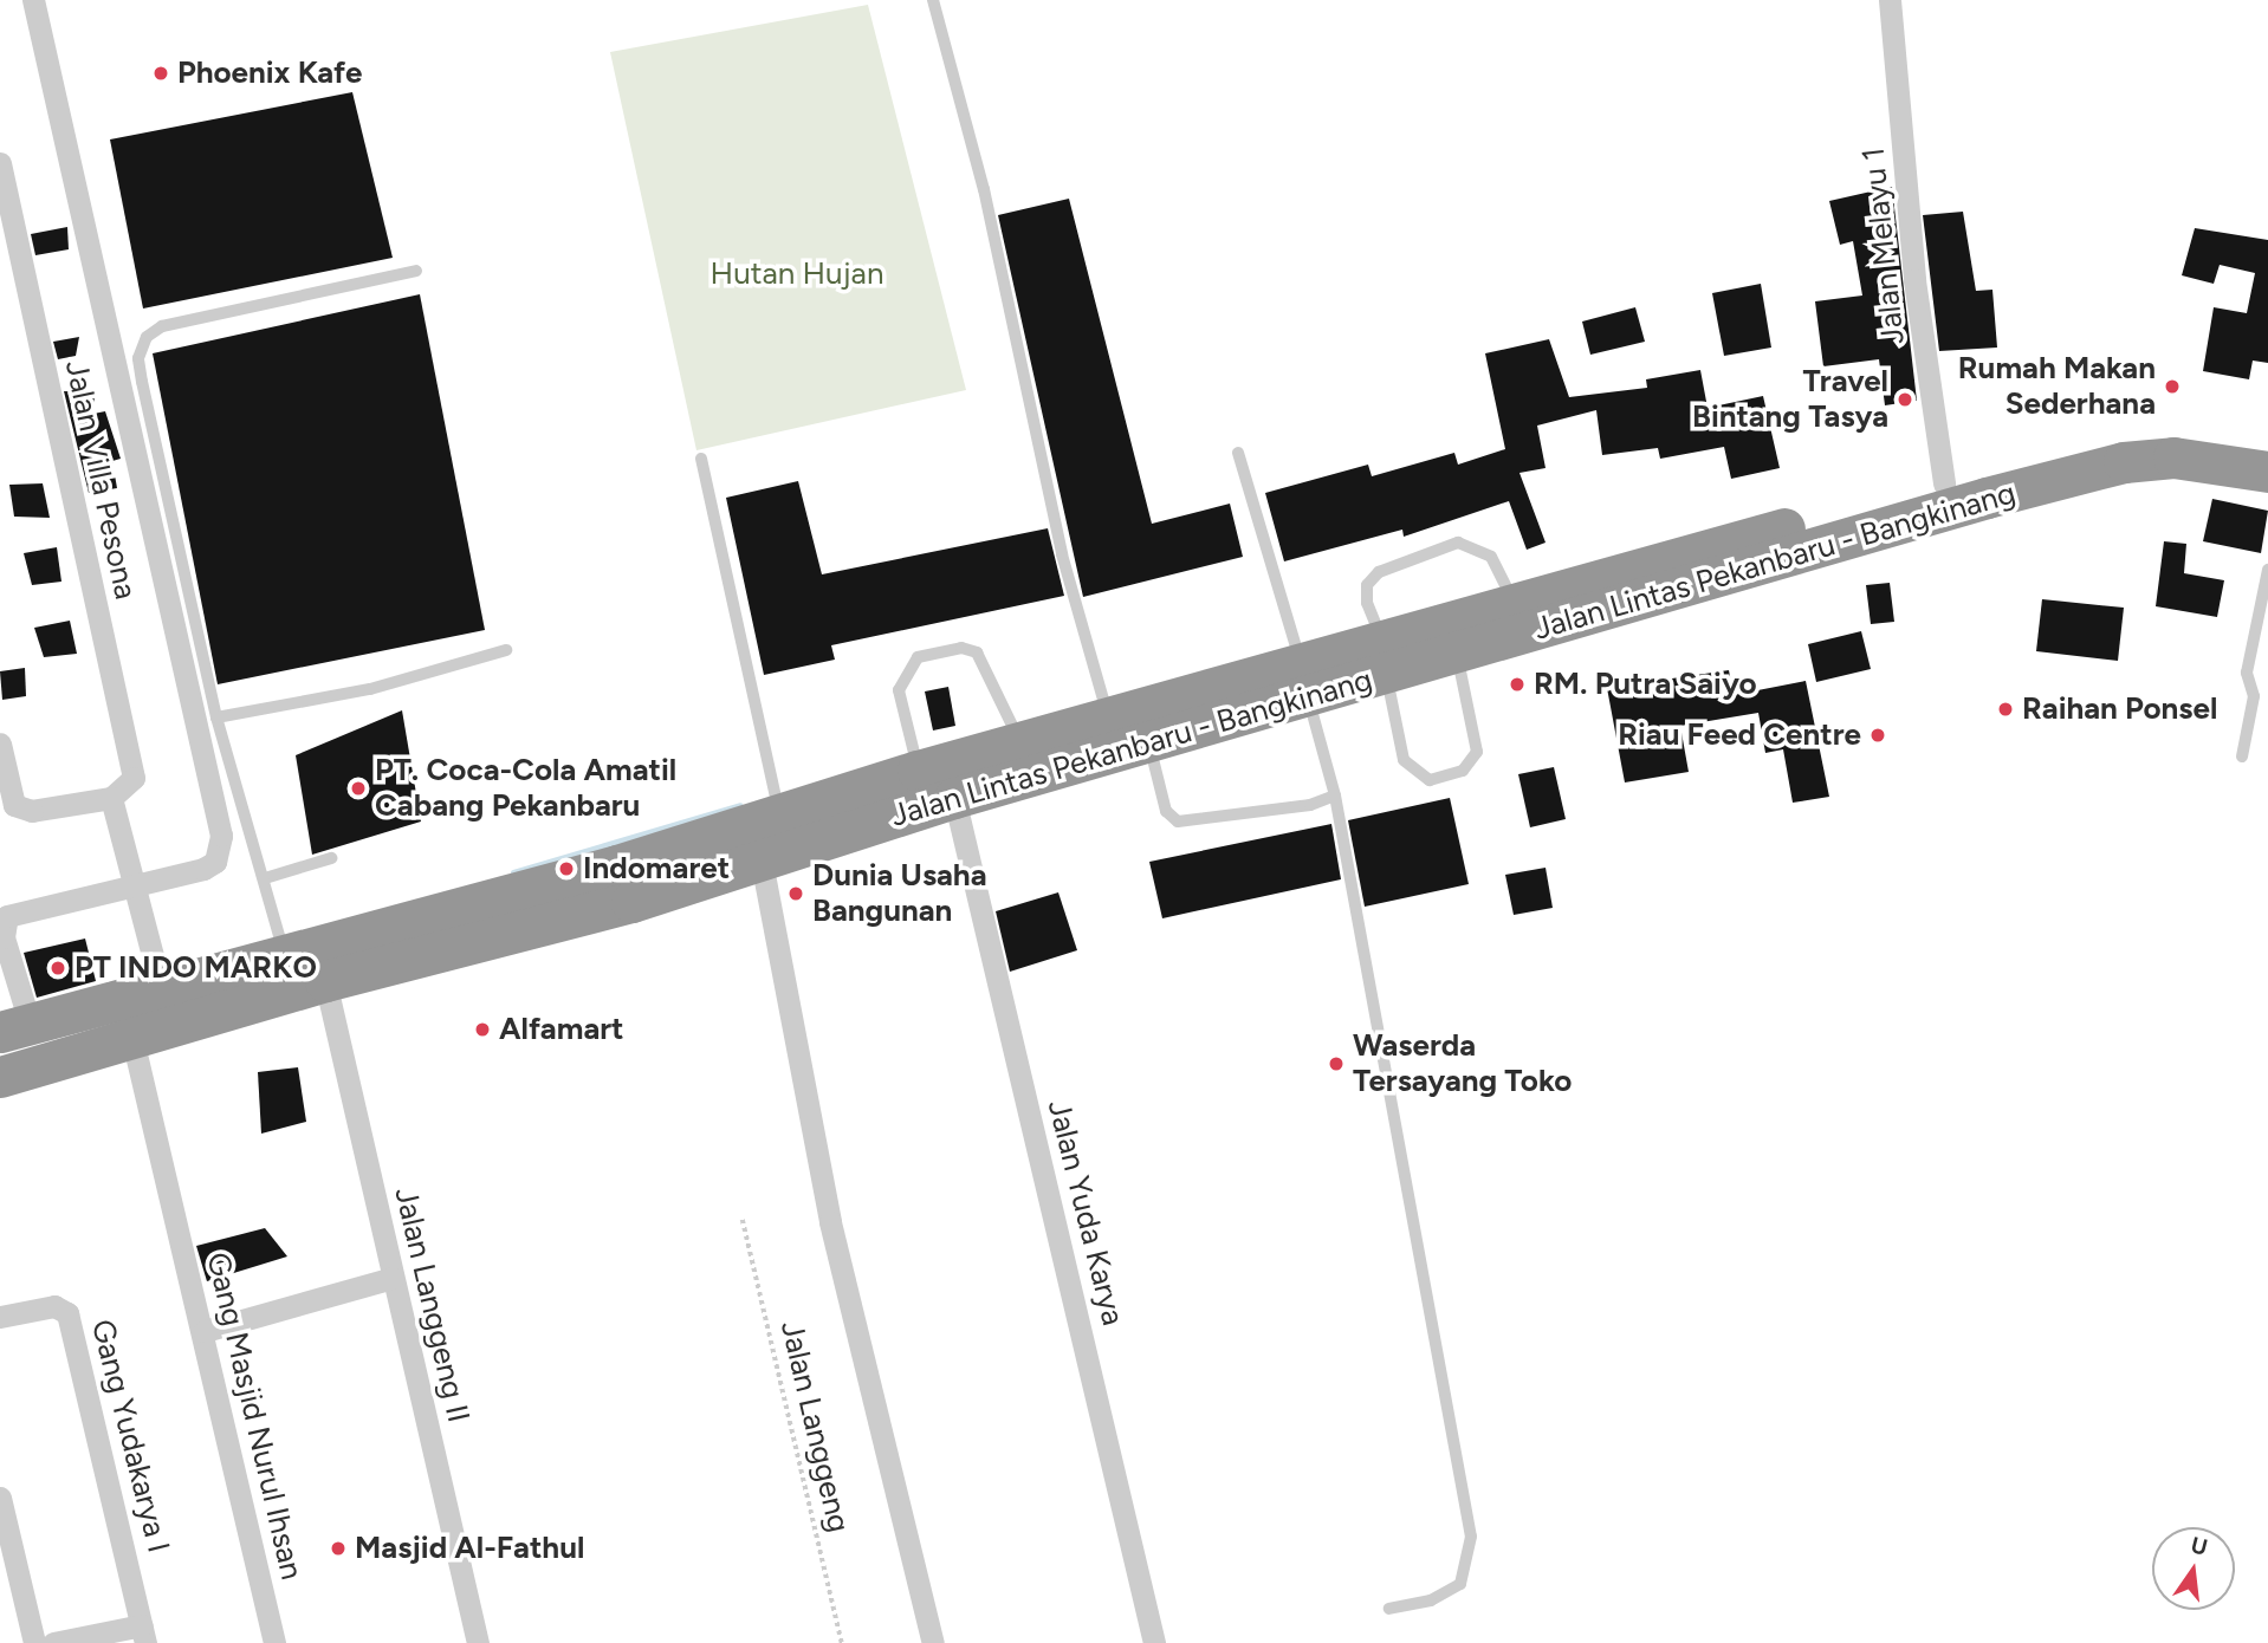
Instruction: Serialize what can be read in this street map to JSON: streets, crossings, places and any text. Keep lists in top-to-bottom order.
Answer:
{
  "streets": {
    "highway": ["Jalan Lintas Pekanbaru - Bangkinang"],
    "street": [
      "Jalan Melayu 1",
      "Jalan Villa Pesona",
      "Jalan Yuda Karya",
      "Jalan Langgeng II",
      "Gang Masjid Nurul Ihsan",
      "Gang Yudakarya I"
    ],
    "path": ["Jalan Langgeng"]
  },
  "crossings": [
    ["Jalan Melayu 1", "Jalan Lintas Pekanbaru - Bangkinang"],
    ["Jalan Lintas Pekanbaru - Bangkinang", "Jalan Yuda Karya"],
    ["Jalan Lintas Pekanbaru - Bangkinang", "Jalan Langgeng II"],
    ["Jalan Lintas Pekanbaru - Bangkinang", "Gang Masjid Nurul Ihsan"]
  ],
  "parks": ["Hutan Hujan"],
  "places": [
    "Phoenix Kafe",
    "Rumah Makan Sederhana",
    "Travel Bintang Tasya",
    "RM. Putra Saiyo",
    "Raihan Ponsel",
    "Riau Feed Centre",
    "PT. Coca-Cola Amatil Cabang Pekanbaru",
    "Indomaret",
    "Dunia Usaha Bangunan",
    "PT INDO MARKO",
    "Alfamart",
    "Waserda Tersayang Toko",
    "Masjid Al-Fathul"
  ],
  "north": "top"
}
